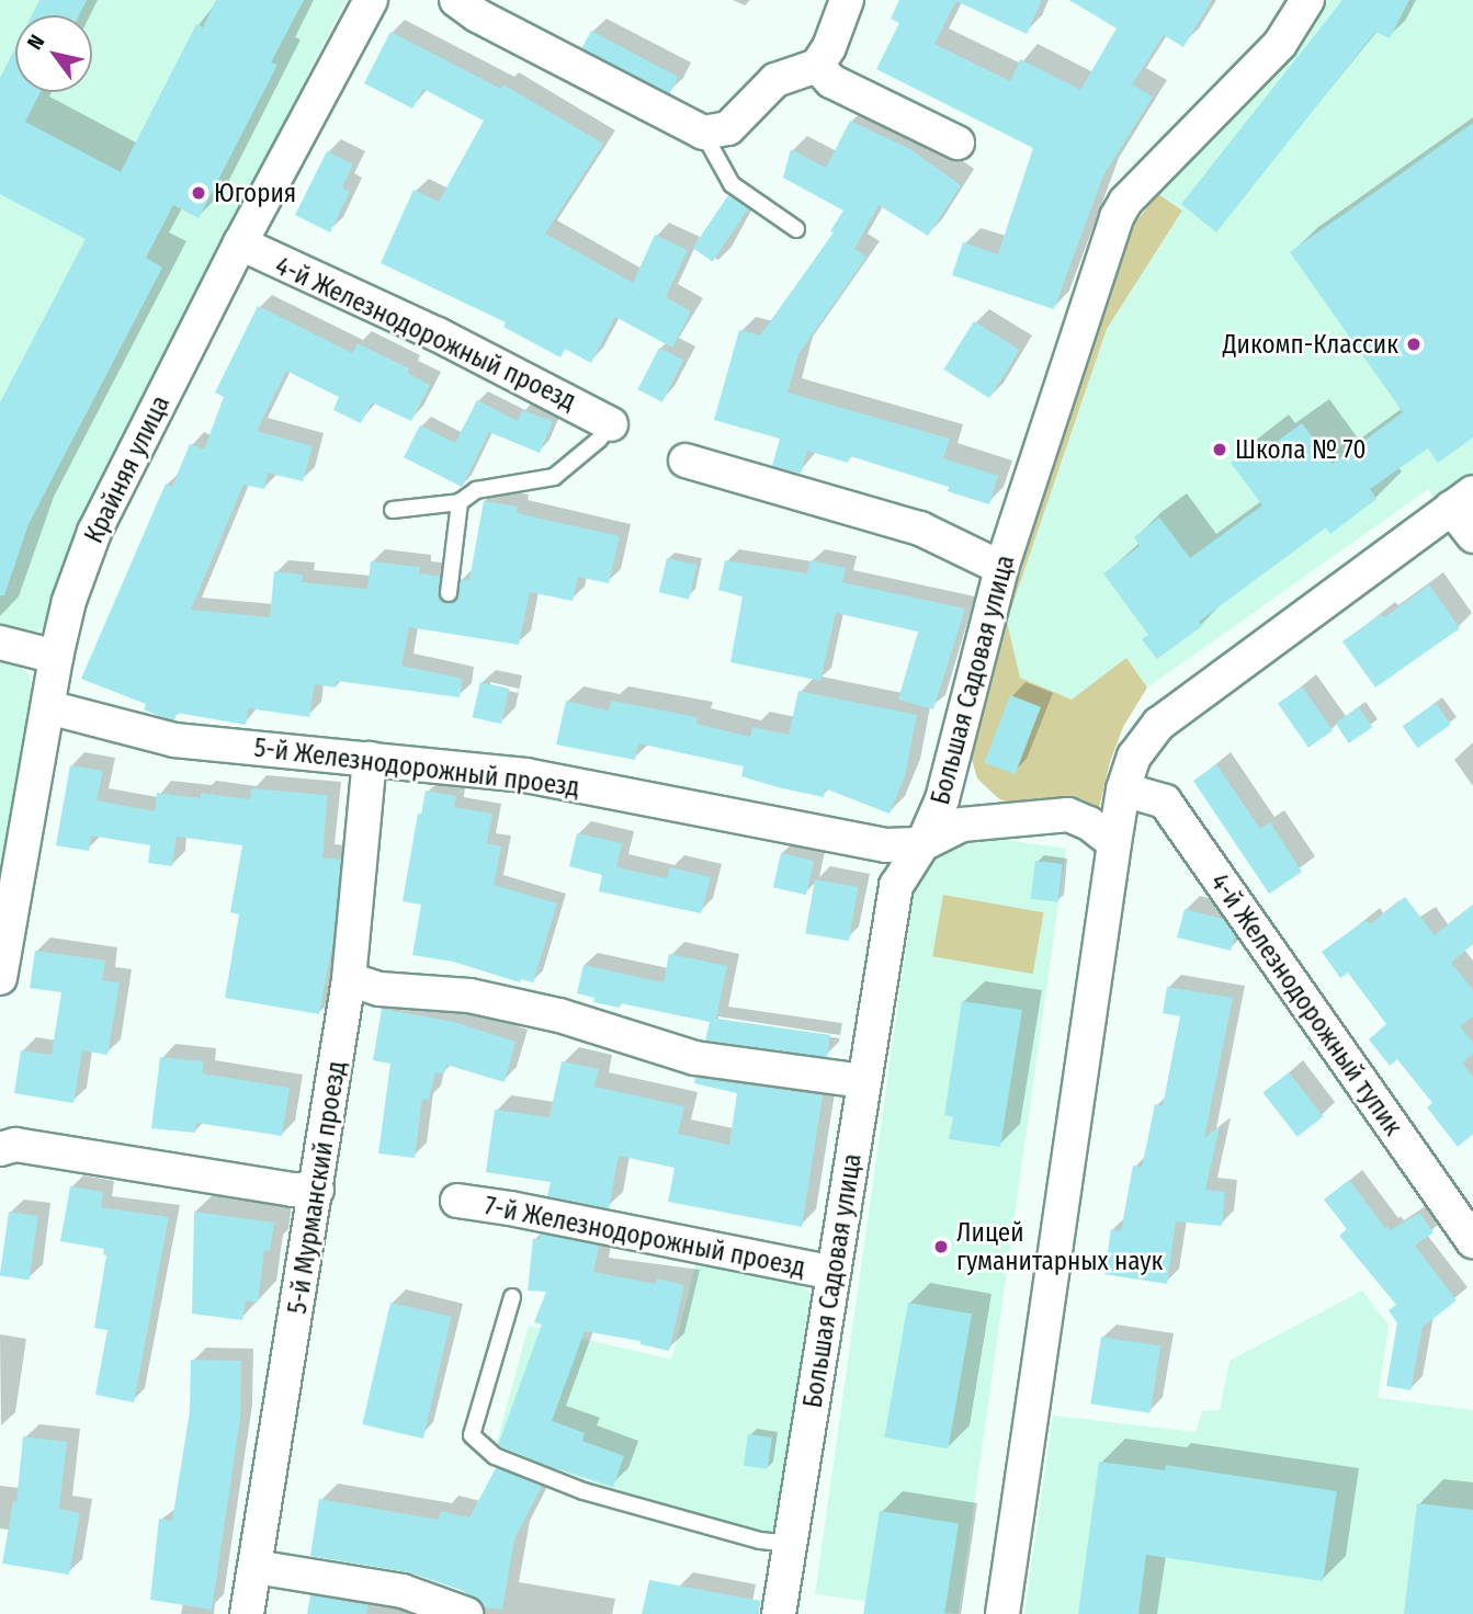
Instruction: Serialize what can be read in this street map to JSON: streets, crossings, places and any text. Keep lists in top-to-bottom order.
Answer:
{
  "streets": {
    "street": [
      "4-й Железнодорожный проезд",
      "Крайняя улица",
      "Большая Садовая улица",
      "5-й Железнодорожный проезд",
      "4-й Железнодорожный тупик",
      "5-й Мурманский проезд",
      "7-й Железнодорожный проезд"
    ]
  },
  "crossings": [
    ["4-й Железнодорожный проезд", "Крайняя улица"],
    ["Крайняя улица", "5-й Железнодорожный проезд"],
    ["Большая Садовая улица", "5-й Железнодорожный проезд"],
    ["Большая Садовая улица", "7-й Железнодорожный проезд"],
    ["5-й Железнодорожный проезд", "5-й Мурманский проезд"]
  ],
  "places": [
    "Югория",
    "Дикомп-Классик",
    "Школа № 70",
    "Лицей гуманитарных наук"
  ],
  "north": "top left"
}
